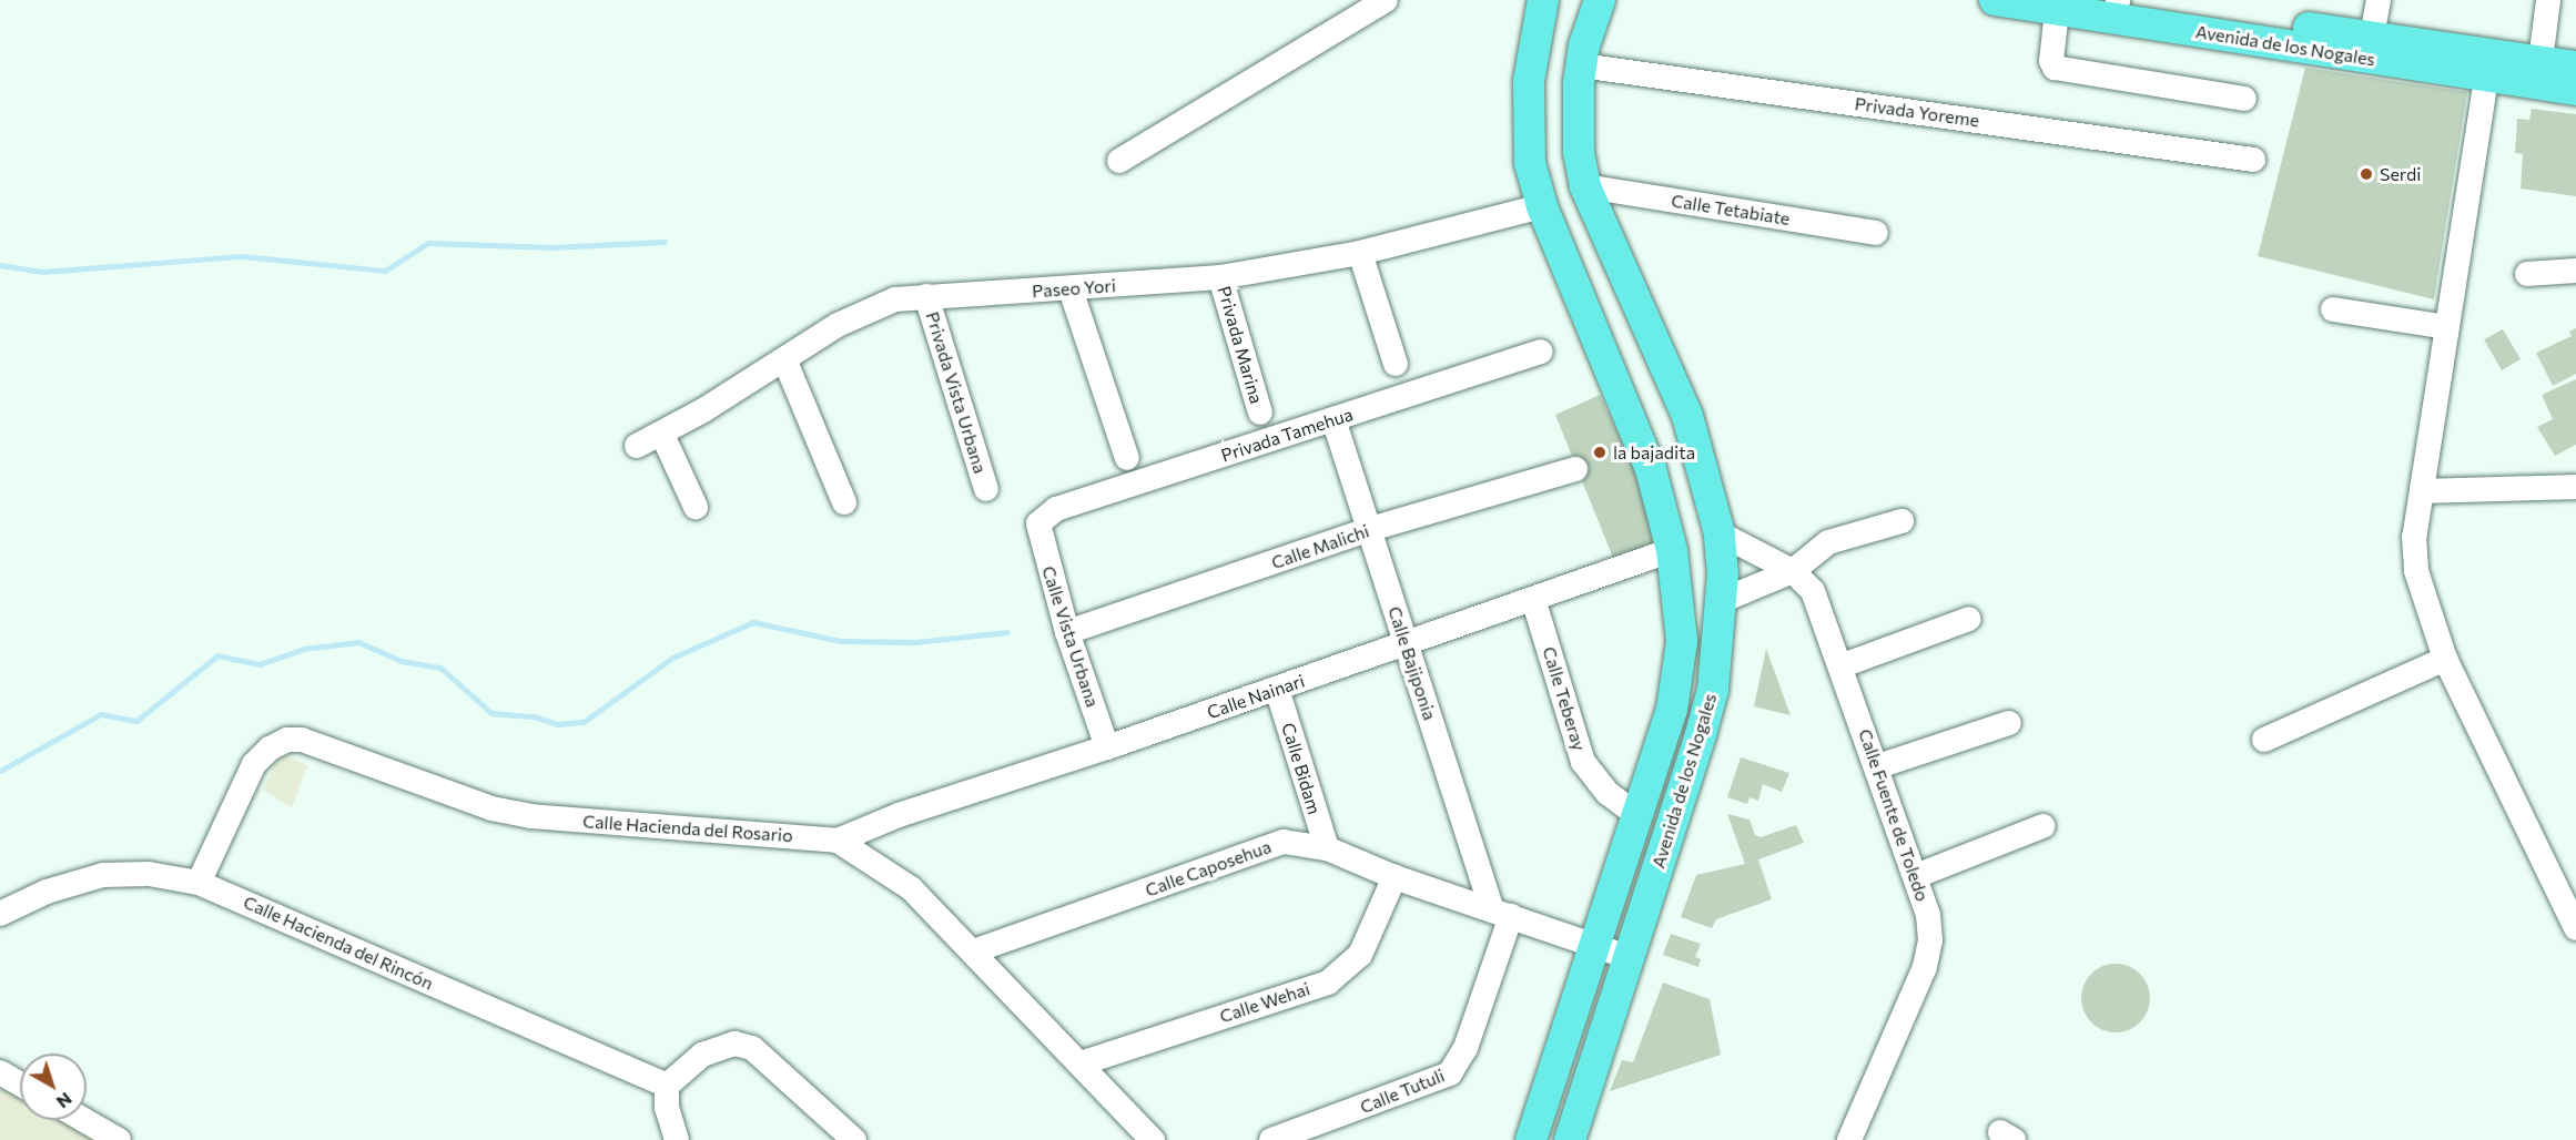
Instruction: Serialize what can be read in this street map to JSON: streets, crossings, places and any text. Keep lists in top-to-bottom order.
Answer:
{
  "streets": {
    "main road": ["Avenida de los Nogales"],
    "street": [
      "Privada Yoreme",
      "Calle Tetabiate",
      "Paseo Yori",
      "Privada Marina",
      "Privada Vista Urbana",
      "Privada Tamehua",
      "Calle Malichi",
      "Calle Vista Urbana",
      "Calle Bajiponia",
      "Calle Nainari",
      "Calle Teberay",
      "Calle Bidam",
      "Calle Fuente de Toledo",
      "Calle Hacienda del Rosario",
      "Calle Caposehua",
      "Calle Hacienda del Rincón",
      "Calle Wehai",
      "Calle Tutuli"
    ]
  },
  "crossings": [
    ["Avenida de los Nogales", "Privada Yoreme"],
    ["Avenida de los Nogales", "Calle Tetabiate"],
    ["Avenida de los Nogales", "Paseo Yori"],
    ["Avenida de los Nogales", "Calle Nainari"],
    ["Avenida de los Nogales", "Calle Teberay"],
    ["Avenida de los Nogales", "Calle Fuente de Toledo"],
    ["Avenida de los Nogales", "Calle Caposehua"],
    ["Paseo Yori", "Privada Marina"],
    ["Paseo Yori", "Privada Vista Urbana"],
    ["Privada Tamehua", "Calle Vista Urbana"],
    ["Privada Tamehua", "Calle Bajiponia"],
    ["Calle Malichi", "Calle Vista Urbana"],
    ["Calle Malichi", "Calle Bajiponia"],
    ["Calle Vista Urbana", "Calle Nainari"],
    ["Calle Bajiponia", "Calle Nainari"],
    ["Calle Bajiponia", "Calle Caposehua"],
    ["Calle Bajiponia", "Calle Tutuli"],
    ["Calle Nainari", "Calle Teberay"],
    ["Calle Nainari", "Calle Bidam"],
    ["Calle Nainari", "Calle Hacienda del Rosario"],
    ["Calle Bidam", "Calle Caposehua"],
    ["Calle Hacienda del Rosario", "Calle Caposehua"],
    ["Calle Hacienda del Rosario", "Calle Hacienda del Rincón"],
    ["Calle Hacienda del Rosario", "Calle Wehai"],
    ["Calle Caposehua", "Calle Wehai"],
    ["Calle Caposehua", "Calle Tutuli"]
  ],
  "places": ["Serdi", "la bajadita"],
  "north": "bottom right"
}
